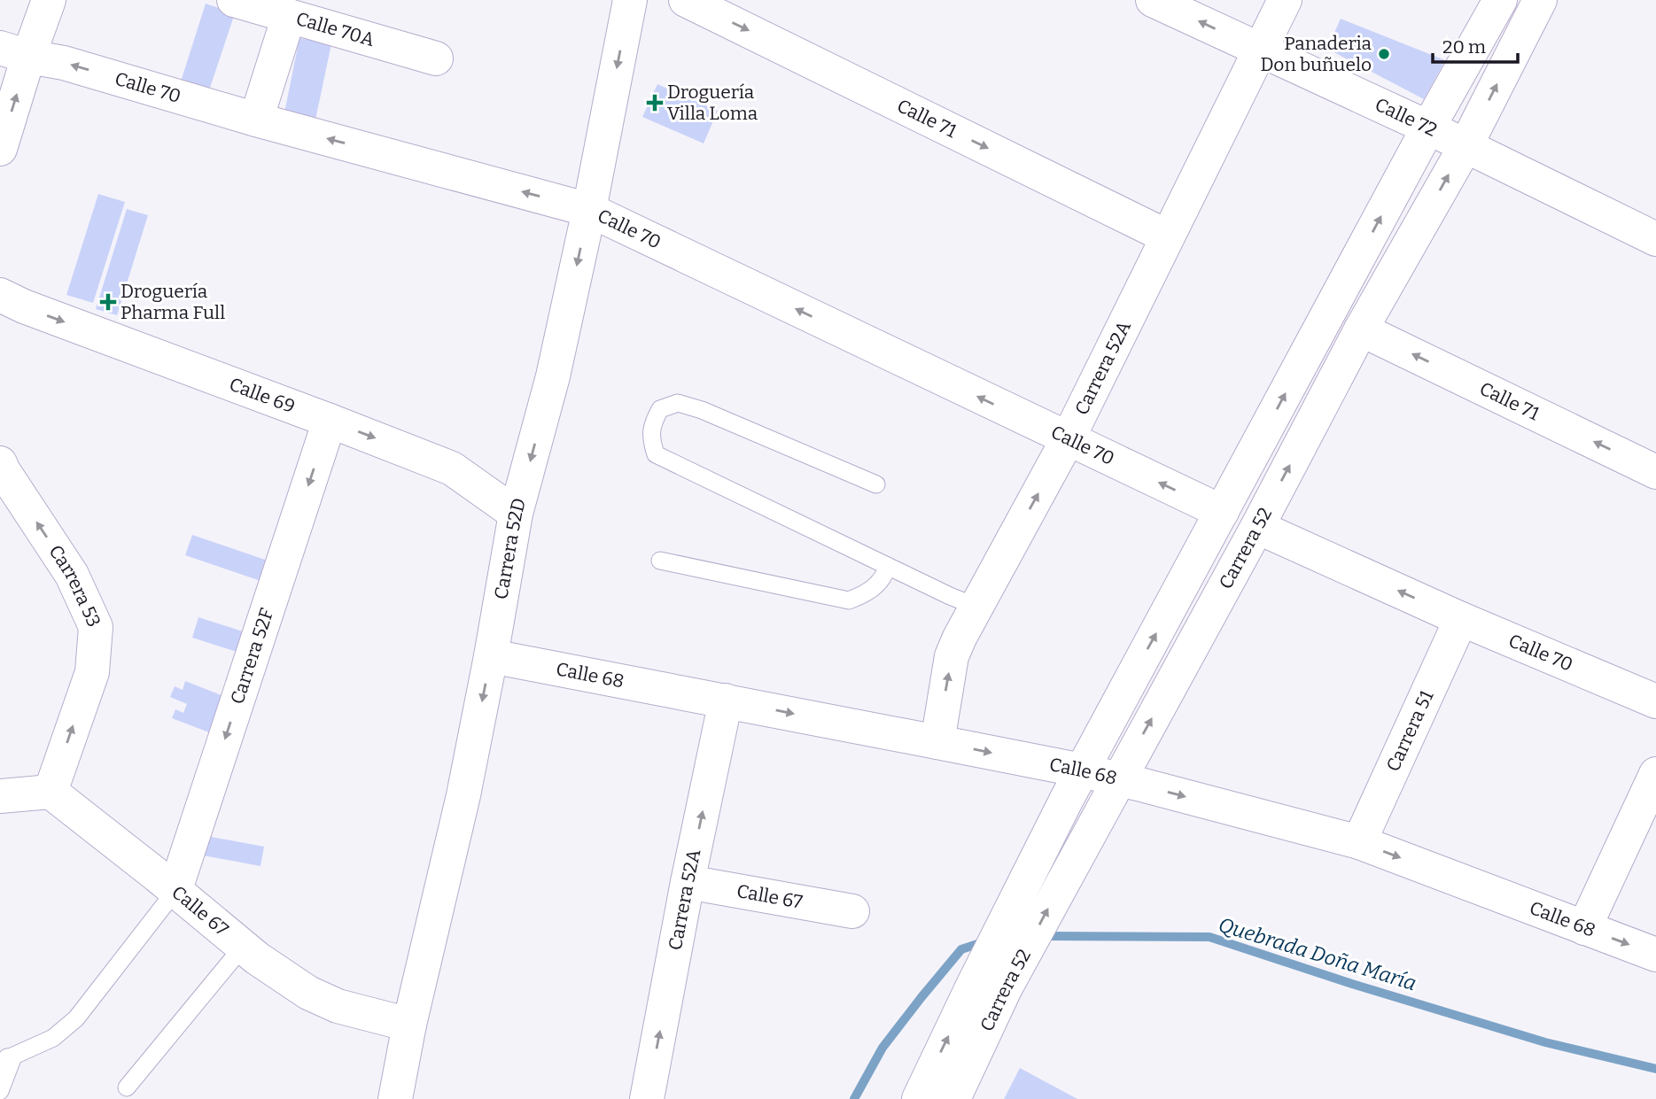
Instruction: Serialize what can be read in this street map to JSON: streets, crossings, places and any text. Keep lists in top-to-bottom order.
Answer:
{
  "streets": {
    "street": [
      "Calle 70A",
      "Calle 70",
      "Calle 72",
      "Calle 71",
      "Carrera 52A",
      "Calle 69",
      "Carrera 52",
      "Carrera 52D",
      "Carrera 53",
      "Carrera 52F",
      "Calle 68",
      "Carrera 51",
      "Calle 67"
    ]
  },
  "crossings": [
    ["Calle 70", "Carrera 52A"],
    ["Calle 70", "Carrera 52"],
    ["Calle 70", "Carrera 52D"],
    ["Calle 70", "Carrera 51"],
    ["Calle 72", "Carrera 52A"],
    ["Calle 72", "Carrera 52"],
    ["Calle 71", "Carrera 52A"],
    ["Calle 71", "Carrera 52"],
    ["Carrera 52A", "Calle 68"],
    ["Carrera 52A", "Calle 67"],
    ["Calle 69", "Carrera 52D"],
    ["Calle 69", "Carrera 52F"],
    ["Carrera 52", "Calle 68"],
    ["Carrera 52D", "Calle 68"],
    ["Carrera 52D", "Calle 67"],
    ["Carrera 53", "Calle 67"],
    ["Carrera 52F", "Calle 67"],
    ["Calle 68", "Carrera 51"]
  ],
  "one_way": [
    "Calle 70",
    "Carrera 52A",
    "Calle 69",
    "Carrera 52",
    "Carrera 52D",
    "Carrera 53",
    "Carrera 52F",
    "Calle 68"
  ],
  "water": ["Quebrada Doña María"],
  "places": {
    "other": ["Panaderia Don buñuelo"],
    "health": ["Droguería Villa Loma", "Droguería Pharma Full"]
  },
  "scale_bar": "20 m"
}
